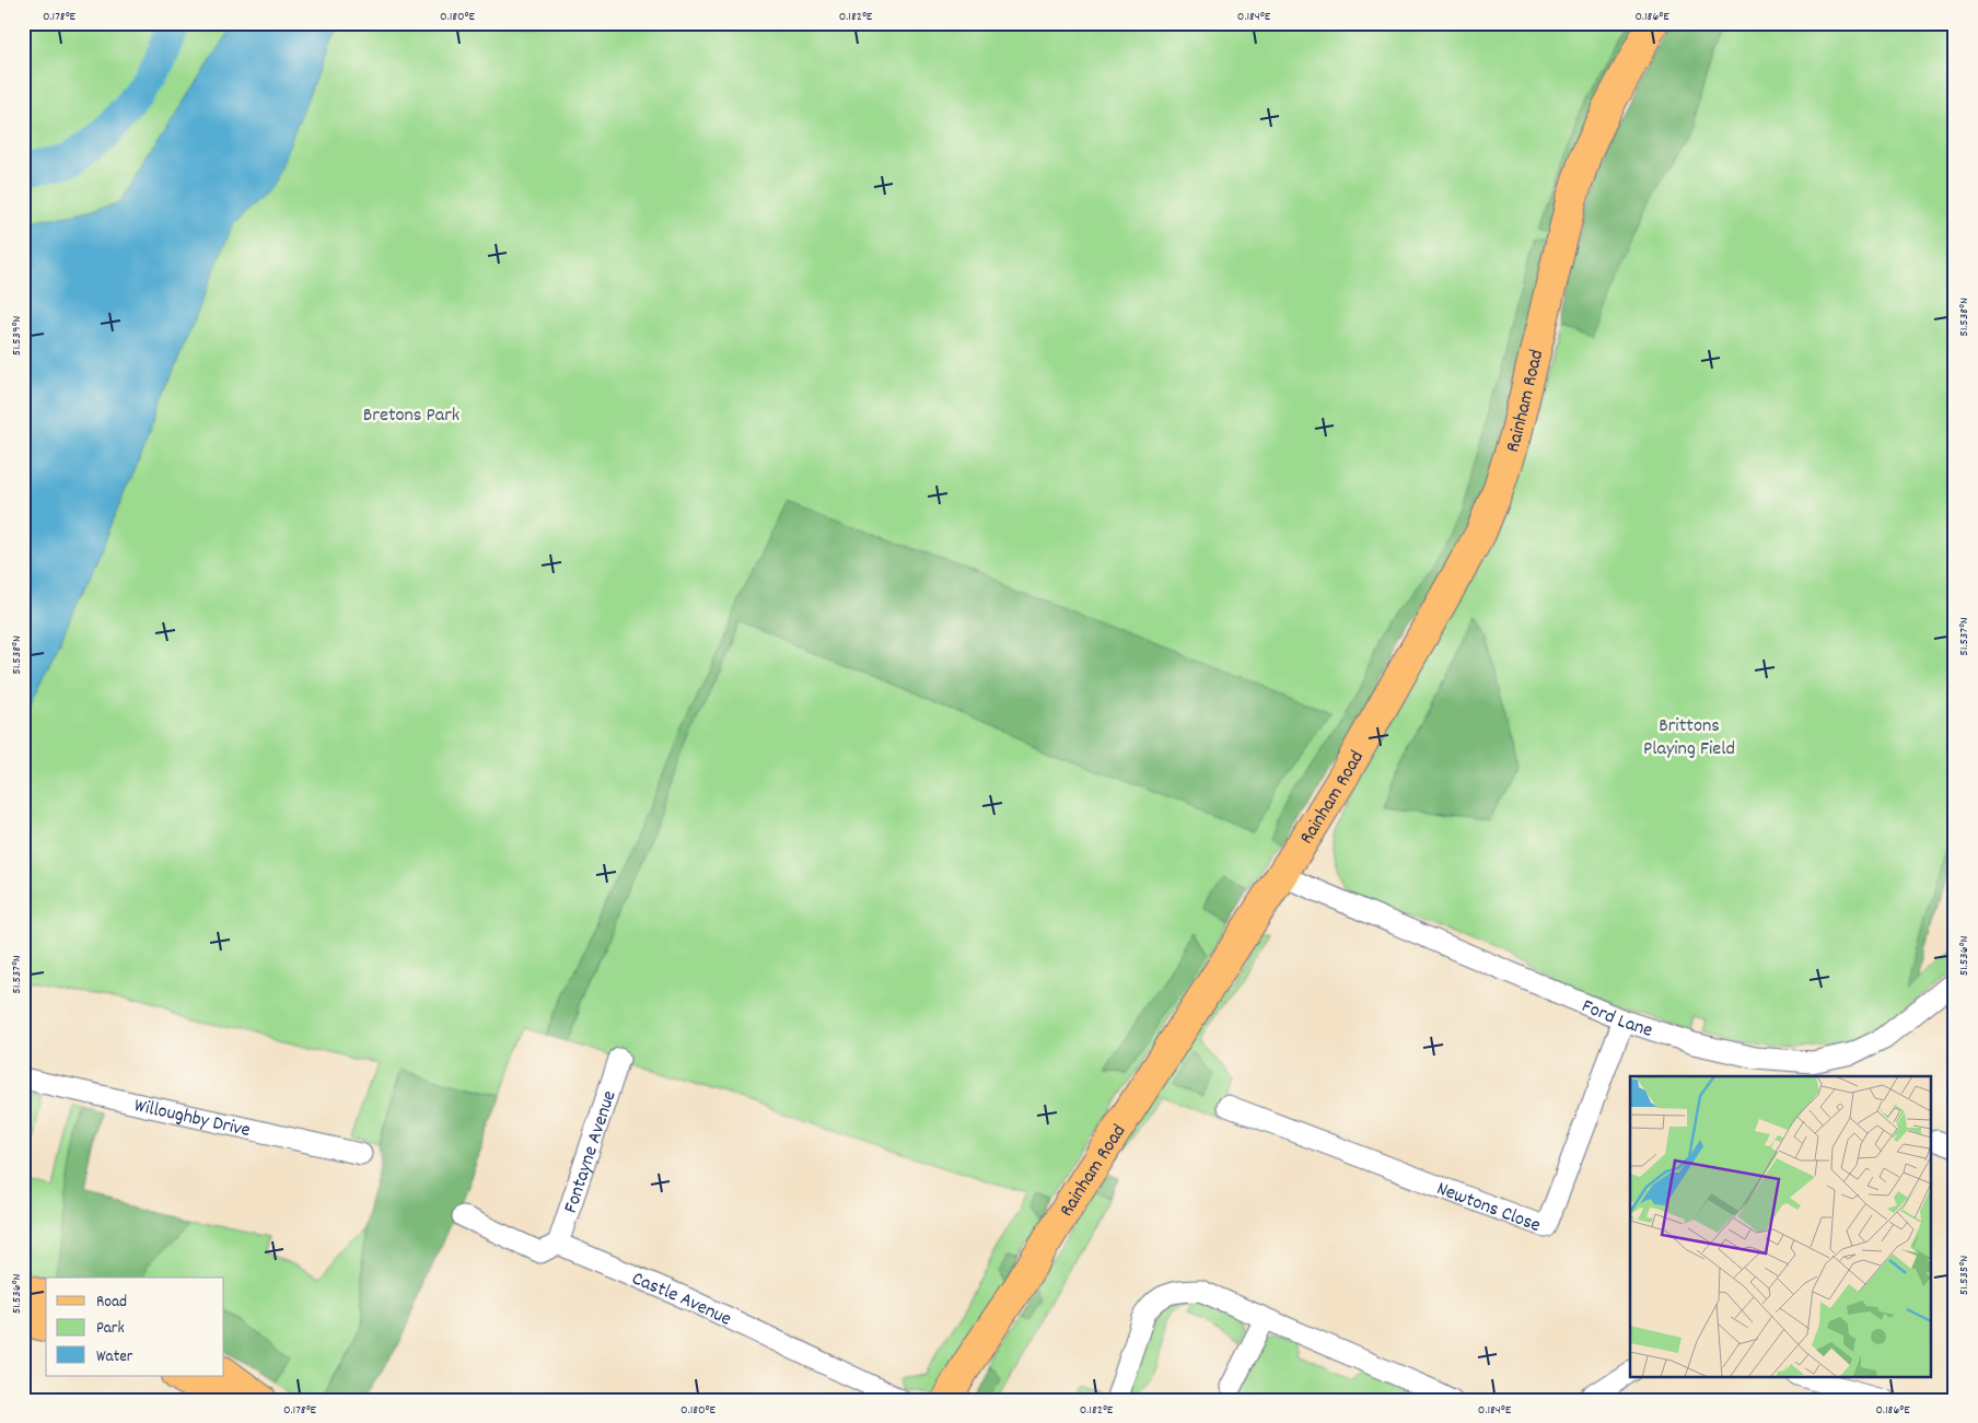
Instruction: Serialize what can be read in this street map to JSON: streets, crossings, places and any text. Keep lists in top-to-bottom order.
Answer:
{
  "streets": {
    "main road": ["Rainham Road"],
    "street": [
      "Ford Lane",
      "Willoughby Drive",
      "Fontayne Avenue",
      "Newtons Close",
      "Castle Avenue"
    ]
  },
  "crossings": [
    ["Rainham Road", "Ford Lane"],
    ["Ford Lane", "Newtons Close"],
    ["Fontayne Avenue", "Castle Avenue"]
  ],
  "parks": ["Bretons Park", "Brittons Playing Field"],
  "legend": ["Road", "Park", "Water"],
  "coordinates": [
    "0.178°E",
    "0.180°E",
    "0.182°E",
    "0.184°E",
    "0.186°E",
    "51.538°N",
    "51.539°N",
    "51.537°N",
    "51.536°N",
    "51.535°N"
  ]
}
